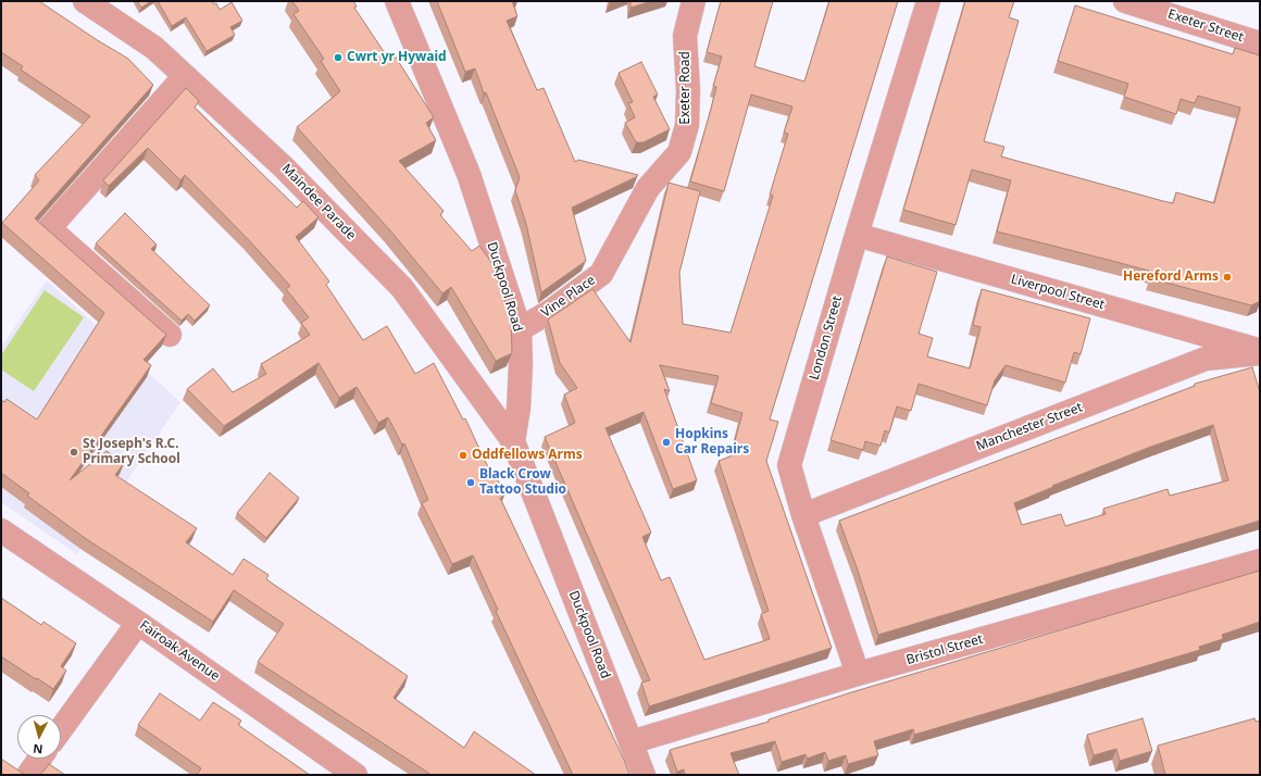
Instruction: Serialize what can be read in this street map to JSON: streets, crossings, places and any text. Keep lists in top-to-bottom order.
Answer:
{
  "streets": {
    "street": [
      "Exeter Street",
      "Exeter Road",
      "Maindee Parade",
      "Duckpool Road",
      "Liverpool Street",
      "Vine Place",
      "London Street",
      "Manchester Street",
      "Bristol Street",
      "Fairoak Avenue"
    ]
  },
  "crossings": [
    ["Exeter Road", "Vine Place"],
    ["Maindee Parade", "Duckpool Road"],
    ["Duckpool Road", "Vine Place"],
    ["Duckpool Road", "Bristol Street"],
    ["Liverpool Street", "London Street"],
    ["Liverpool Street", "Manchester Street"],
    ["London Street", "Manchester Street"],
    ["London Street", "Bristol Street"]
  ],
  "places": [
    "Cwrt yr Hywaid",
    "Hereford Arms",
    "Hopkins Car Repairs",
    "St Joseph's R.C. Primary School",
    "Oddfellows Arms",
    "Black Crow Tattoo Studio"
  ],
  "north": "bottom"
}
